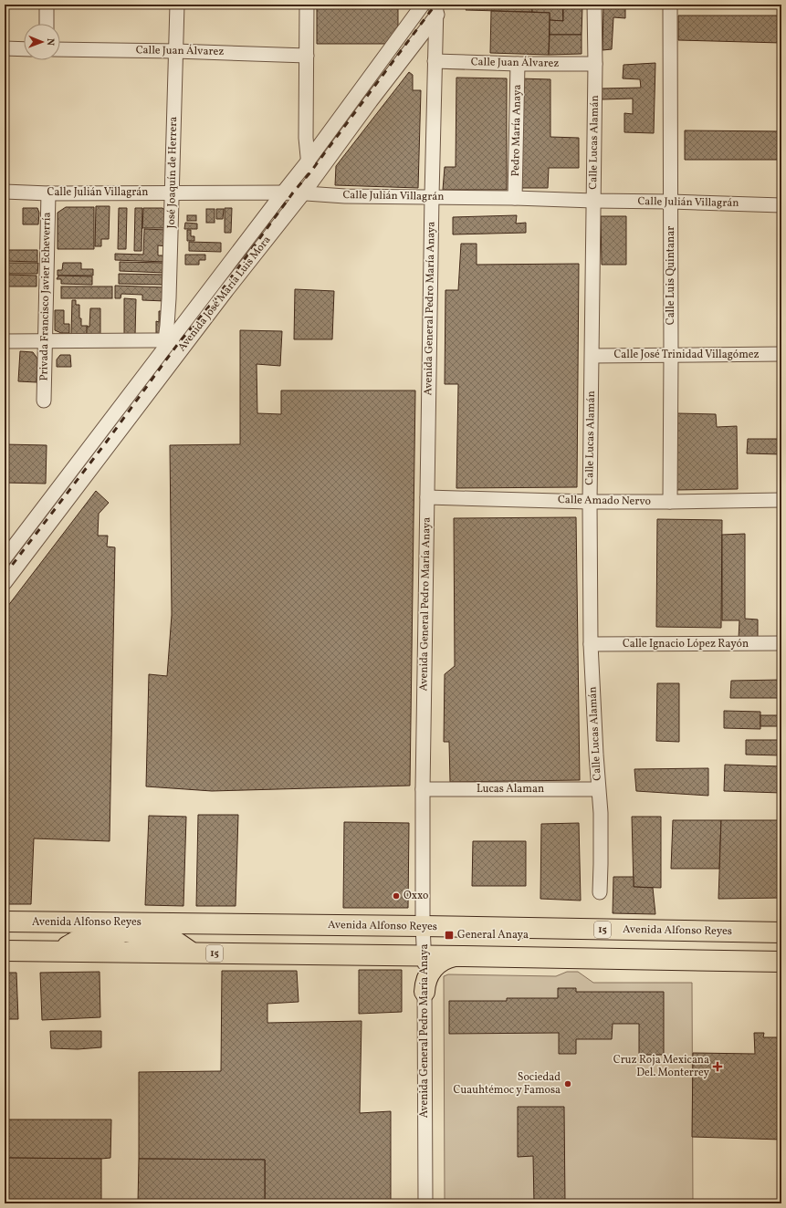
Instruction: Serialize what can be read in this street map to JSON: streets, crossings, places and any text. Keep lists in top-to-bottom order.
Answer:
{
  "streets": {
    "highway": ["Avenida Alfonso Reyes", "15"],
    "street": [
      "Calle Juan Álvarez",
      "Pedro María Anaya",
      "Calle Lucas Alamán",
      "José Joaquín de Herrera",
      "Calle Julián Villagrán",
      "Calle Luis Quintanar",
      "Avenida José María Luis Mora",
      "Privada Francisco Javier Echeverría",
      "Avenida General Pedro María Anaya",
      "Calle José Trinidad Villagómez",
      "Calle Amado Nervo",
      "Calle Ignacio López Rayón",
      "Lucas Alaman"
    ]
  },
  "crossings": [
    ["Calle Juan Álvarez", "Pedro María Anaya"],
    ["Calle Juan Álvarez", "Calle Lucas Alamán"],
    ["Calle Juan Álvarez", "José Joaquín de Herrera"],
    ["Calle Juan Álvarez", "Avenida General Pedro María Anaya"],
    ["Pedro María Anaya", "Calle Julián Villagrán"],
    ["Calle Lucas Alamán", "Calle Julián Villagrán"],
    ["Calle Lucas Alamán", "Calle José Trinidad Villagómez"],
    ["Calle Lucas Alamán", "Calle Amado Nervo"],
    ["Calle Lucas Alamán", "Calle Ignacio López Rayón"],
    ["Calle Lucas Alamán", "Lucas Alaman"],
    ["José Joaquín de Herrera", "Calle Julián Villagrán"],
    ["José Joaquín de Herrera", "Avenida José María Luis Mora"],
    ["Calle Julián Villagrán", "Calle Luis Quintanar"],
    ["Calle Julián Villagrán", "Avenida José María Luis Mora"],
    ["Calle Julián Villagrán", "Privada Francisco Javier Echeverría"],
    ["Calle Julián Villagrán", "Avenida General Pedro María Anaya"],
    ["Calle Luis Quintanar", "Calle José Trinidad Villagómez"],
    ["Calle Luis Quintanar", "Calle Amado Nervo"],
    ["Avenida José María Luis Mora", "Avenida General Pedro María Anaya"],
    ["Avenida General Pedro María Anaya", "Calle Amado Nervo"],
    ["Avenida General Pedro María Anaya", "Lucas Alaman"],
    ["Avenida General Pedro María Anaya", "Avenida Alfonso Reyes"],
    ["Avenida General Pedro María Anaya", "15"]
  ],
  "places": {
    "other": ["Oxxo", "Sociedad Cuauhtémoc y Famosa"],
    "transit": ["General Anaya"],
    "health": ["Cruz Roja Mexicana Del. Monterrey"]
  },
  "north": "right"
}
